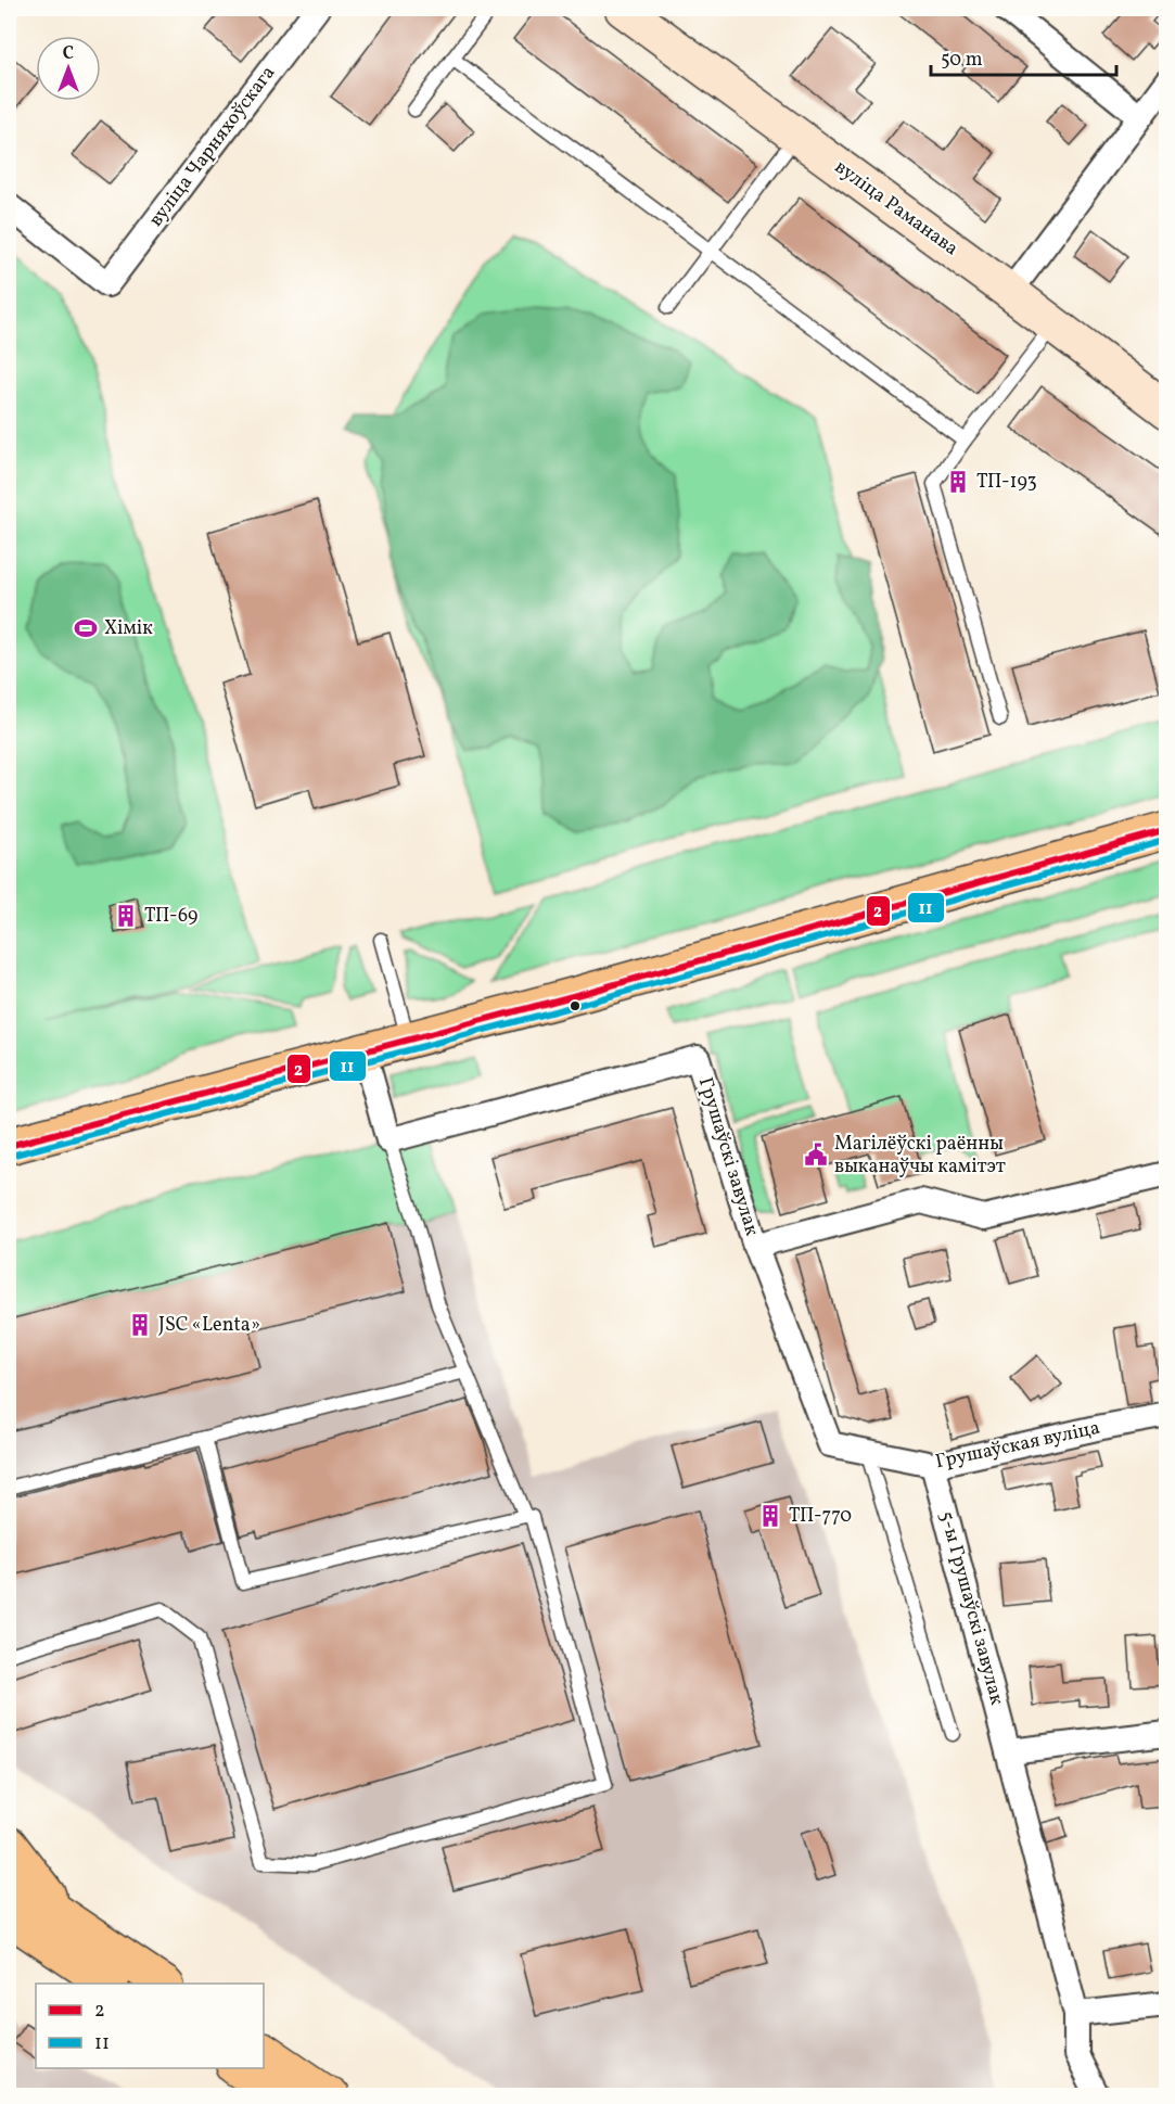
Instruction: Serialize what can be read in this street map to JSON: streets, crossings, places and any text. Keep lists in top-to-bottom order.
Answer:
{
  "streets": {
    "main road": ["вуліца Раманава"],
    "street": [
      "вуліца Чарняхоўскага",
      "Грушаўскі завулак",
      "Грушаўская вуліца",
      "5-ы Грушаўскі завулак"
    ]
  },
  "crossings": [
    ["Грушаўскі завулак", "Грушаўская вуліца"],
    ["Грушаўская вуліца", "5-ы Грушаўскі завулак"]
  ],
  "places": {
    "building": [
      "ТП-193",
      "ТП-69",
      "JSC «Lenta»",
      "ТП-770"
    ],
    "sports": ["Хімік"],
    "public building": ["Магілёўскі раённы выканаўчы камітэт"]
  },
  "lines": ["transit line 2", "transit line 11"],
  "legend": ["2", "11"],
  "scale_bar": "50 m",
  "north": "top"
}
